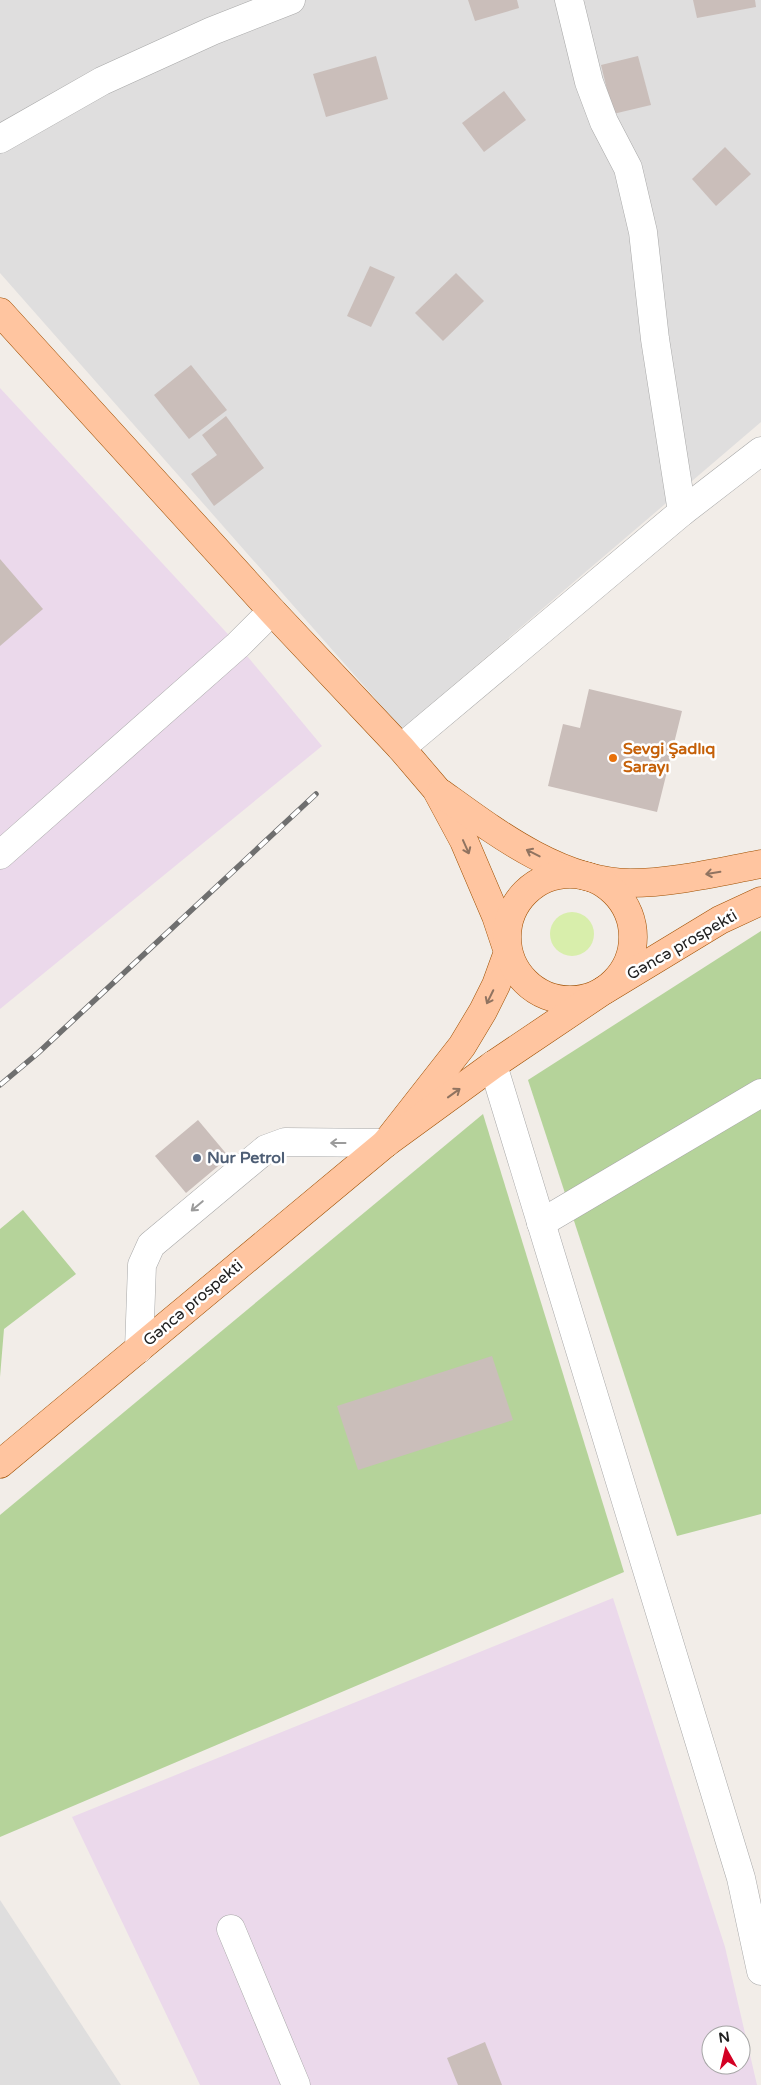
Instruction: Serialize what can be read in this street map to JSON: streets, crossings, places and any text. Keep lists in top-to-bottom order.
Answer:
{
  "streets": {
    "main road": ["Gəncə prospekti"]
  },
  "places": ["Sevgi Şadlıq Sarayı", "Nur Petrol"],
  "north": "top"
}
